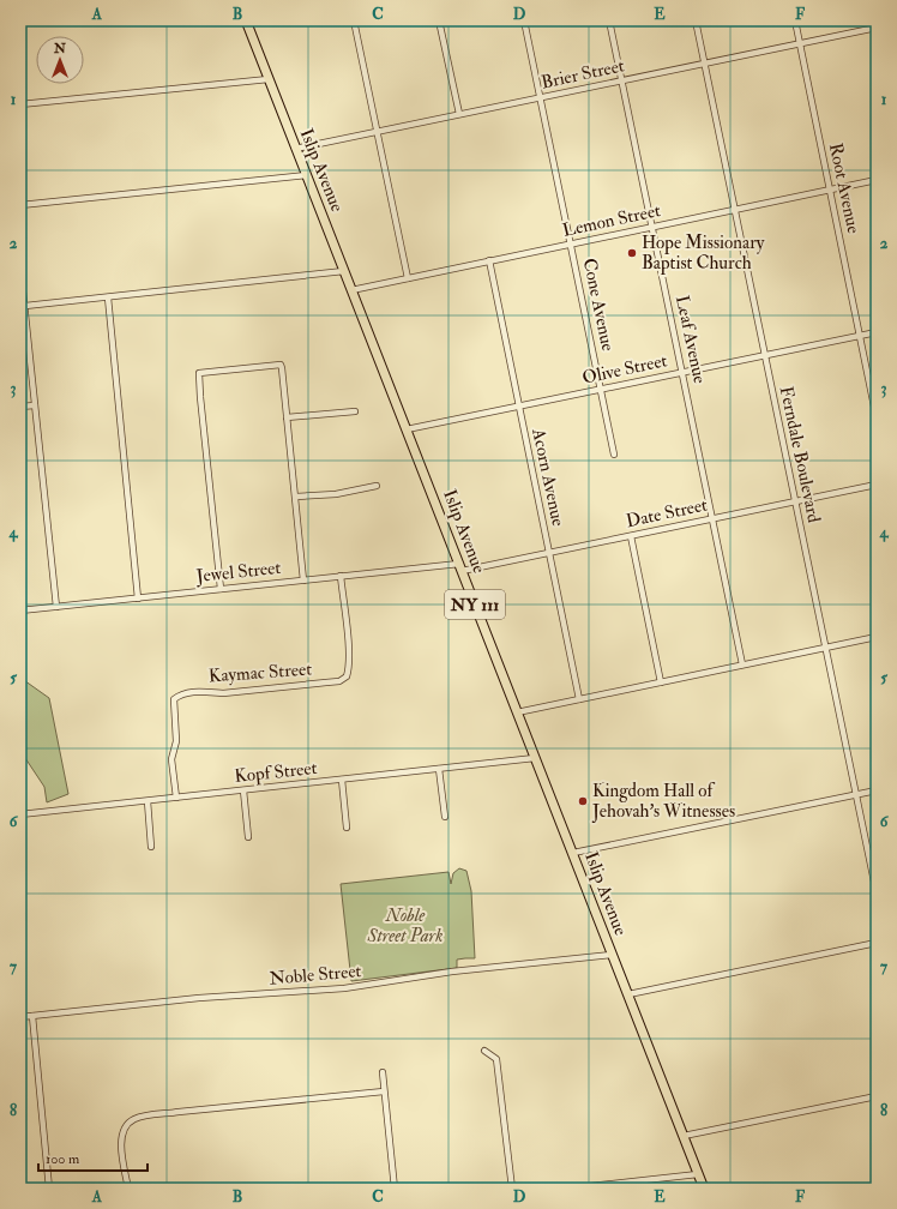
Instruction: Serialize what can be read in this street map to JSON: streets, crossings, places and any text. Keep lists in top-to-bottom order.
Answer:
{
  "streets": {
    "main road": ["Islip Avenue", "NY 111"],
    "street": [
      "Brier Street",
      "Root Avenue",
      "Lemon Street",
      "Cone Avenue",
      "Leaf Avenue",
      "Olive Street",
      "Ferndale Boulevard",
      "Acorn Avenue",
      "Date Street",
      "Jewel Street",
      "Kaymac Street",
      "Kopf Street",
      "Noble Street"
    ]
  },
  "crossings": [
    ["Brier Street", "Islip Avenue"],
    ["Brier Street", "Root Avenue"],
    ["Brier Street", "Cone Avenue"],
    ["Brier Street", "Leaf Avenue"],
    ["Brier Street", "Ferndale Boulevard"],
    ["Islip Avenue", "Lemon Street"],
    ["Islip Avenue", "Olive Street"],
    ["Islip Avenue", "Date Street"],
    ["Islip Avenue", "Jewel Street"],
    ["Islip Avenue", "Kopf Street"],
    ["Islip Avenue", "Noble Street"],
    ["Root Avenue", "Lemon Street"],
    ["Root Avenue", "Olive Street"],
    ["Lemon Street", "Cone Avenue"],
    ["Lemon Street", "Leaf Avenue"],
    ["Lemon Street", "Ferndale Boulevard"],
    ["Lemon Street", "Acorn Avenue"],
    ["Cone Avenue", "Olive Street"],
    ["Leaf Avenue", "Olive Street"],
    ["Leaf Avenue", "Date Street"],
    ["Olive Street", "Ferndale Boulevard"],
    ["Olive Street", "Acorn Avenue"],
    ["Ferndale Boulevard", "Date Street"],
    ["Acorn Avenue", "Date Street"],
    ["Date Street", "Jewel Street"],
    ["Jewel Street", "Kaymac Street"],
    ["Kaymac Street", "Kopf Street"]
  ],
  "parks": ["Noble Street Park"],
  "places": ["Hope Missionary Baptist Church", "Kingdom Hall of Jehovah’s Witnesses"],
  "scale_bar": "100 m",
  "north": "top",
  "grid": {
    "columns": [
      "A",
      "B",
      "C",
      "D",
      "E",
      "F"
    ],
    "rows": [
      "1",
      "2",
      "3",
      "4",
      "5",
      "6",
      "7",
      "8"
    ]
  }
}
